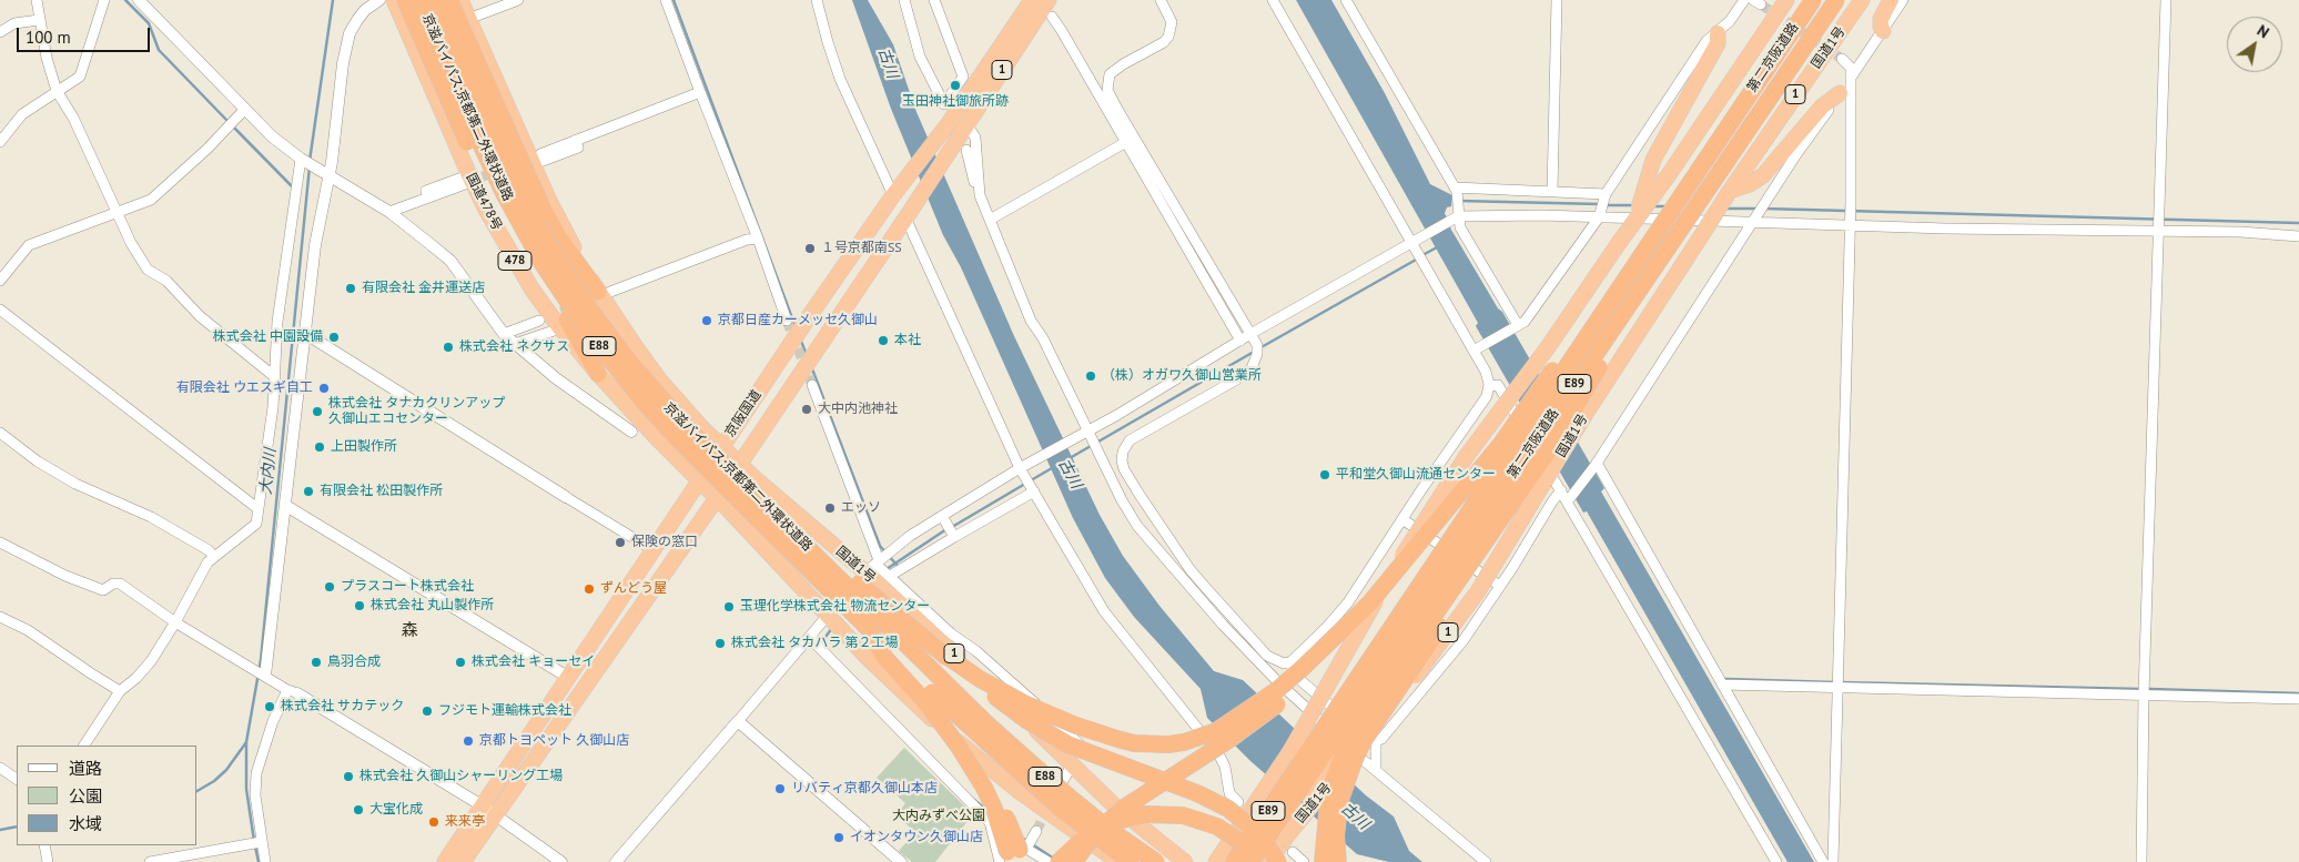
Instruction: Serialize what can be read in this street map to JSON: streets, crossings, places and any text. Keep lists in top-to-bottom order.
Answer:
{
  "streets": {
    "highway": [
      "国道1号",
      "第二京阪道路",
      "1",
      "京滋バイパス;京都第二外環状道路",
      "国道478号",
      "478",
      "E88",
      "E89",
      "京阪国道"
    ]
  },
  "crossings": [
    ["国道1号", "京滋バイパス;京都第二外環状道路"],
    ["国道1号", "京阪国道"],
    ["京滋バイパス;京都第二外環状道路", "京阪国道"]
  ],
  "districts": ["森"],
  "water": ["古川", "大内川"],
  "parks": ["大内みずべ公園"],
  "places": [
    "玉田神社御旅所跡",
    "１号京都南SS",
    "有限会社 金井運送店",
    "京都日産カーメッセ久御山",
    "株式会社 中園設備",
    "本社",
    "株式会社 ネクサス",
    "（株）オガワ久御山営業所",
    "有限会社 ウエスギ自工",
    "大中内池神社",
    "株式会社 タナカクリンアップ 久御山エコセンター",
    "上田製作所",
    "平和堂久御山流通センター",
    "有限会社 松田製作所",
    "エッソ",
    "保険の窓口",
    "プラスコート株式会社",
    "ずんどう屋",
    "株式会社 丸山製作所",
    "玉理化学株式会社 物流センター",
    "株式会社 タカハラ 第２工場",
    "鳥羽合成",
    "株式会社 キョーセイ",
    "株式会社 サカテック",
    "フジモト運輸株式会社",
    "京都トヨペット 久御山店",
    "株式会社 久御山シャーリング工場",
    "リバティ京都久御山本店",
    "大宝化成",
    "来来亭",
    "イオンタウン久御山店"
  ],
  "legend": ["道路", "公園", "水域"],
  "scale_bar": "100 m",
  "north": "top right"
}
